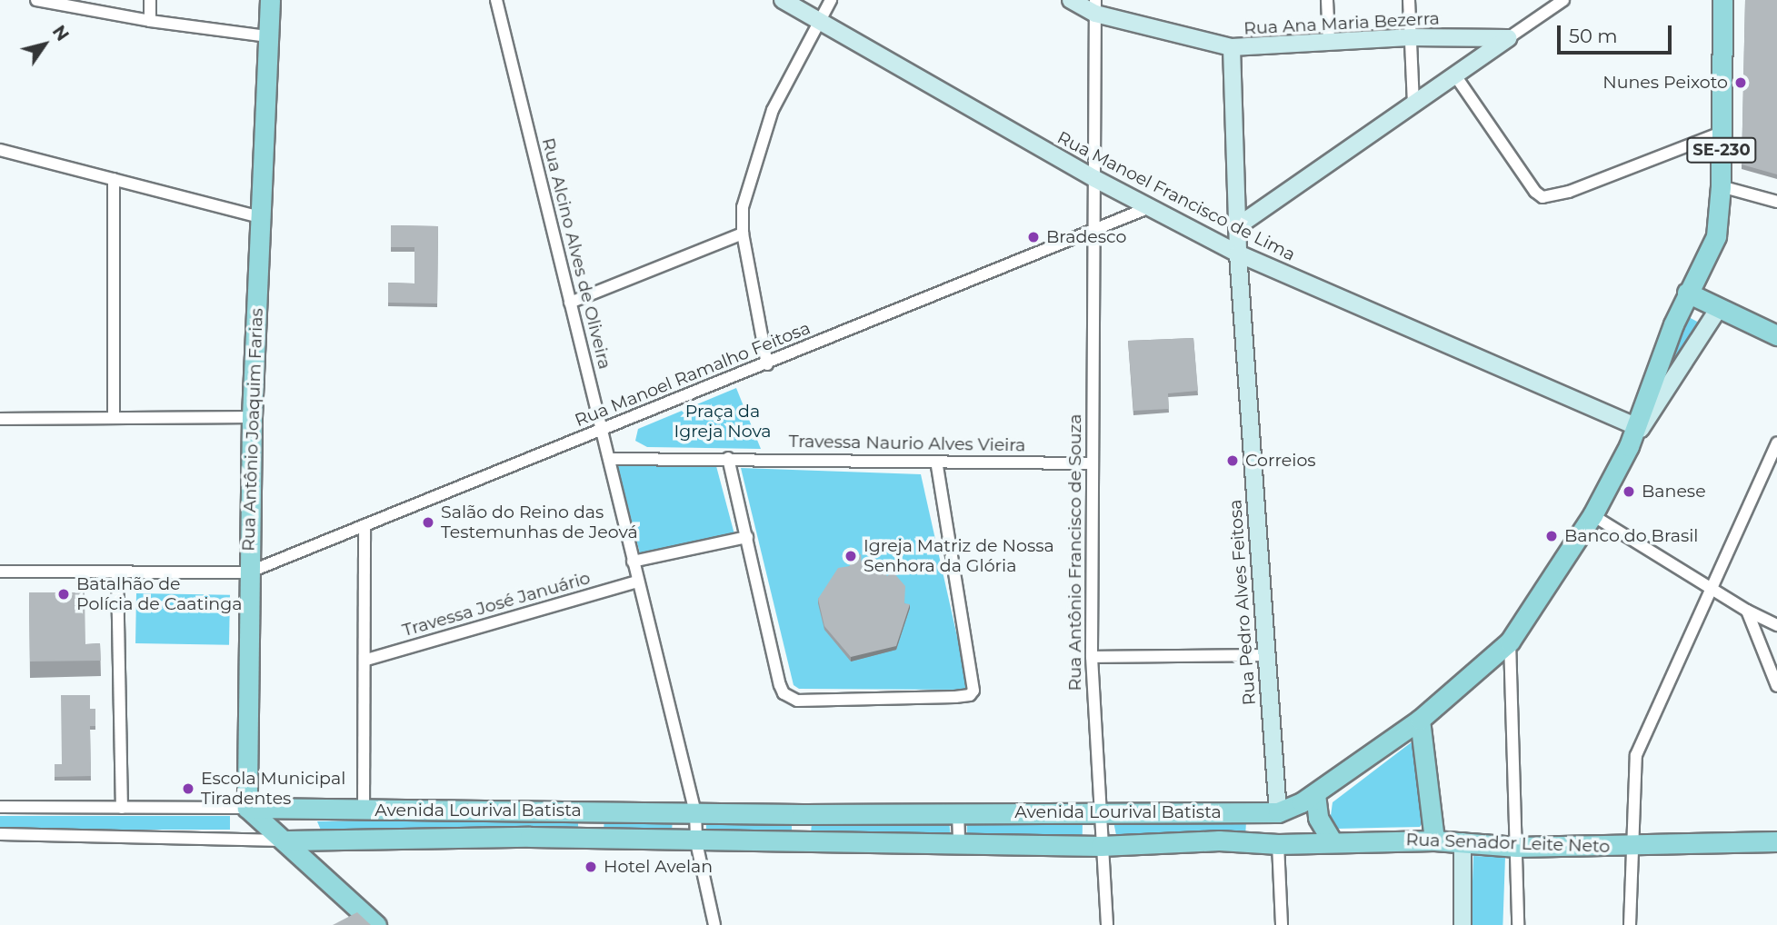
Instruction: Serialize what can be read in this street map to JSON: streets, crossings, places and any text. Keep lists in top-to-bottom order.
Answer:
{
  "streets": {
    "main road": [
      "SE-230",
      "Rua Antônio Joaquim Farias",
      "Avenida Lourival Batista",
      "Rua Senador Leite Neto"
    ],
    "street": [
      "Rua Ana Maria Bezerra",
      "Rua Manoel Francisco de Lima",
      "Rua Alcino Alves de Oliveira",
      "Rua Manoel Ramalho Feitosa",
      "Travessa Naurio Alves Vieira",
      "Rua Antônio Francisco de Souza",
      "Rua Pedro Alves Feitosa",
      "Travessa José Januário"
    ]
  },
  "crossings": [
    ["Rua Ana Maria Bezerra", "Rua Antônio Francisco de Souza"],
    ["Rua Ana Maria Bezerra", "Rua Pedro Alves Feitosa"],
    ["Rua Manoel Francisco de Lima", "Rua Manoel Ramalho Feitosa"],
    ["Rua Manoel Francisco de Lima", "Rua Antônio Francisco de Souza"],
    ["Rua Manoel Francisco de Lima", "Rua Pedro Alves Feitosa"],
    ["Rua Alcino Alves de Oliveira", "Rua Manoel Ramalho Feitosa"],
    ["Rua Alcino Alves de Oliveira", "Travessa Naurio Alves Vieira"],
    ["Rua Alcino Alves de Oliveira", "Travessa José Januário"],
    ["Rua Alcino Alves de Oliveira", "Avenida Lourival Batista"],
    ["Rua Manoel Ramalho Feitosa", "Rua Antônio Joaquim Farias"],
    ["Rua Manoel Ramalho Feitosa", "Rua Antônio Francisco de Souza"],
    ["Rua Antônio Joaquim Farias", "Avenida Lourival Batista"],
    ["Travessa Naurio Alves Vieira", "Rua Antônio Francisco de Souza"],
    ["Rua Antônio Francisco de Souza", "Avenida Lourival Batista"],
    ["Rua Pedro Alves Feitosa", "Avenida Lourival Batista"],
    ["Avenida Lourival Batista", "Rua Senador Leite Neto"]
  ],
  "parks": ["Praça da Igreja Nova"],
  "places": [
    "Nunes Peixoto",
    "Bradesco",
    "Correios",
    "Banese",
    "Salão do Reino das Testemunhas de Jeová",
    "Banco do Brasil",
    "Igreja Matriz de Nossa Senhora da Glória",
    "Batalhão de Polícia de Caatinga",
    "Escola Municipal Tiradentes",
    "Hotel Avelan"
  ],
  "scale_bar": "50 m",
  "north": "top right"
}
